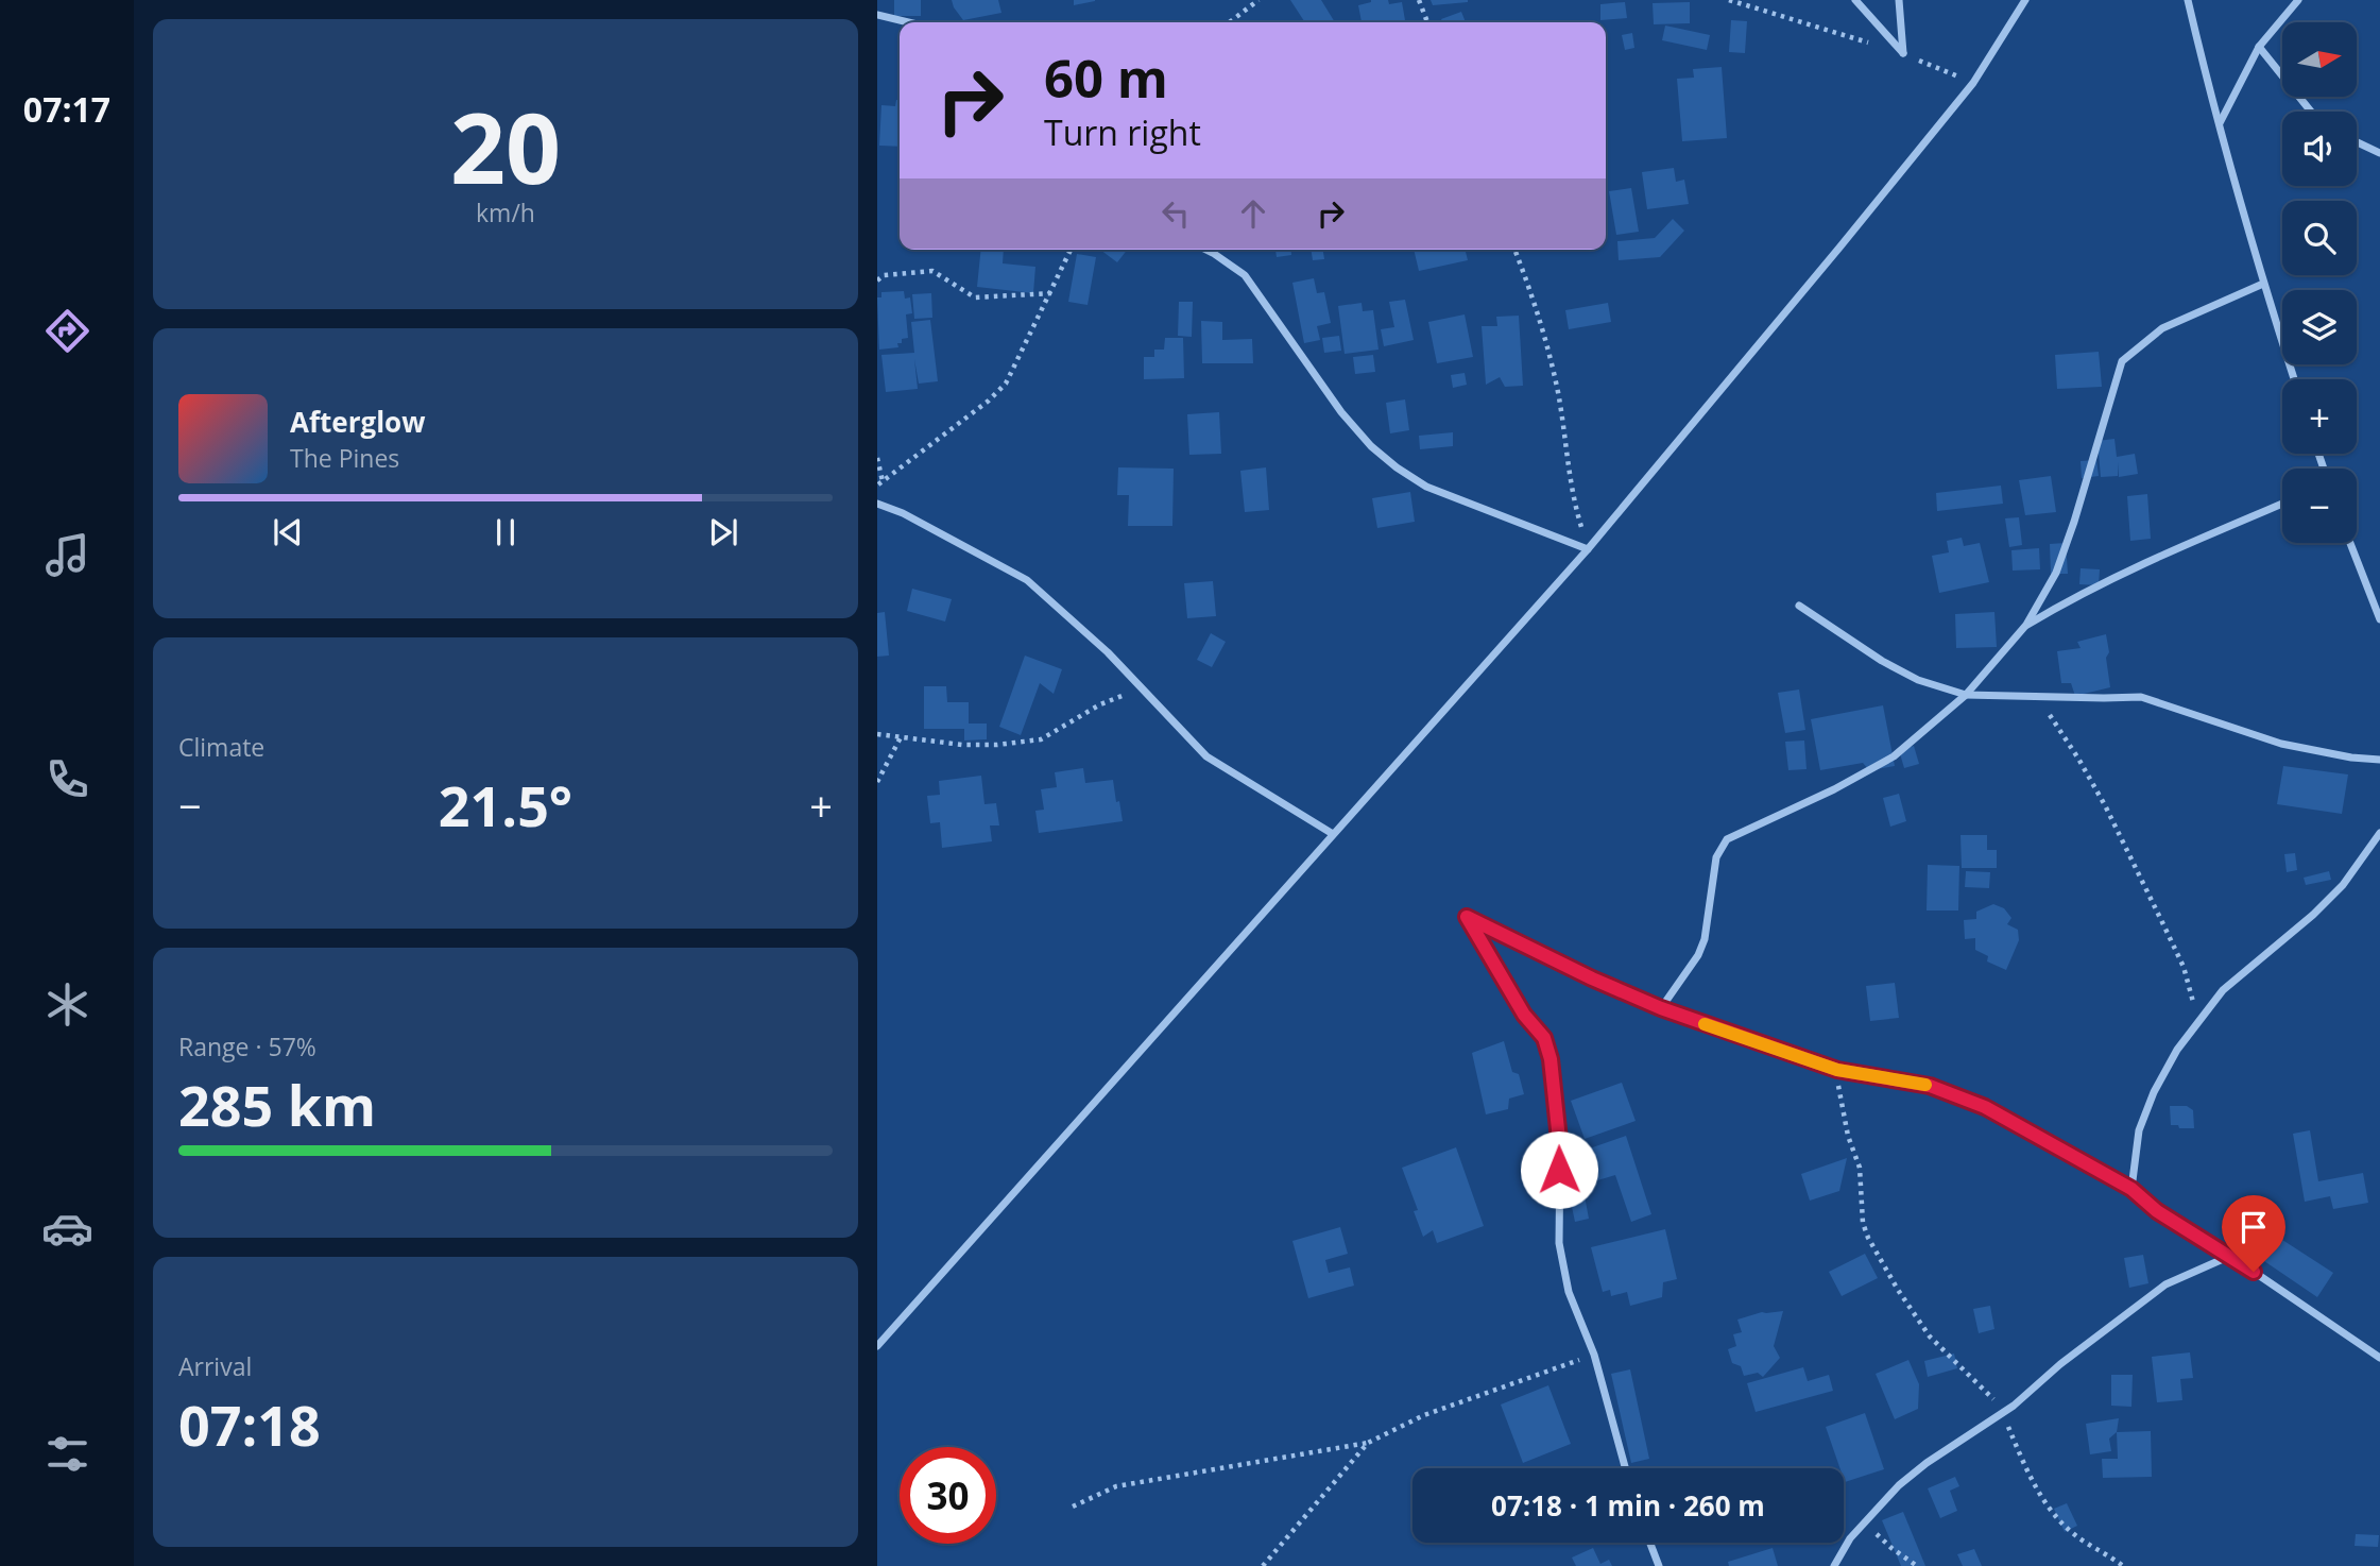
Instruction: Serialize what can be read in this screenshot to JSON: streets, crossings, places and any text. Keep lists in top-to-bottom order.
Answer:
{
  "north": "right",
  "page": {
    "tabs": "07:17",
    "tile": [
      ["20", "km/h"],
      "Climate",
      ["Range · 57%", "285 km"],
      ["Arrival", "07:18"]
    ],
    "map_buttons": ["+", "−"],
    "turn": ["60 m", "Turn right"],
    "song": ["Afterglow", "The Pines"],
    "heat": ["−", "21.5°", "+"],
    "limit": "30",
    "trip": "07:18 · 1 min · 260 m"
  }
}
